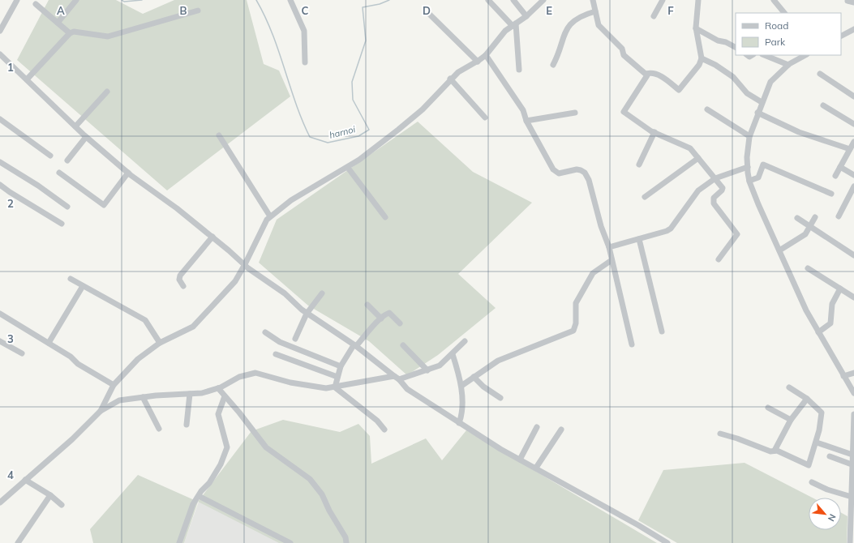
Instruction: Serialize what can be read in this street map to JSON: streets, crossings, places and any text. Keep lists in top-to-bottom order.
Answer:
{
  "water": ["harnoi"],
  "legend": ["Road", "Park"],
  "north": "bottom right",
  "grid": {
    "columns": [
      "A",
      "B",
      "C",
      "D",
      "E",
      "F"
    ],
    "rows": [
      "1",
      "2",
      "3",
      "4"
    ]
  }
}
